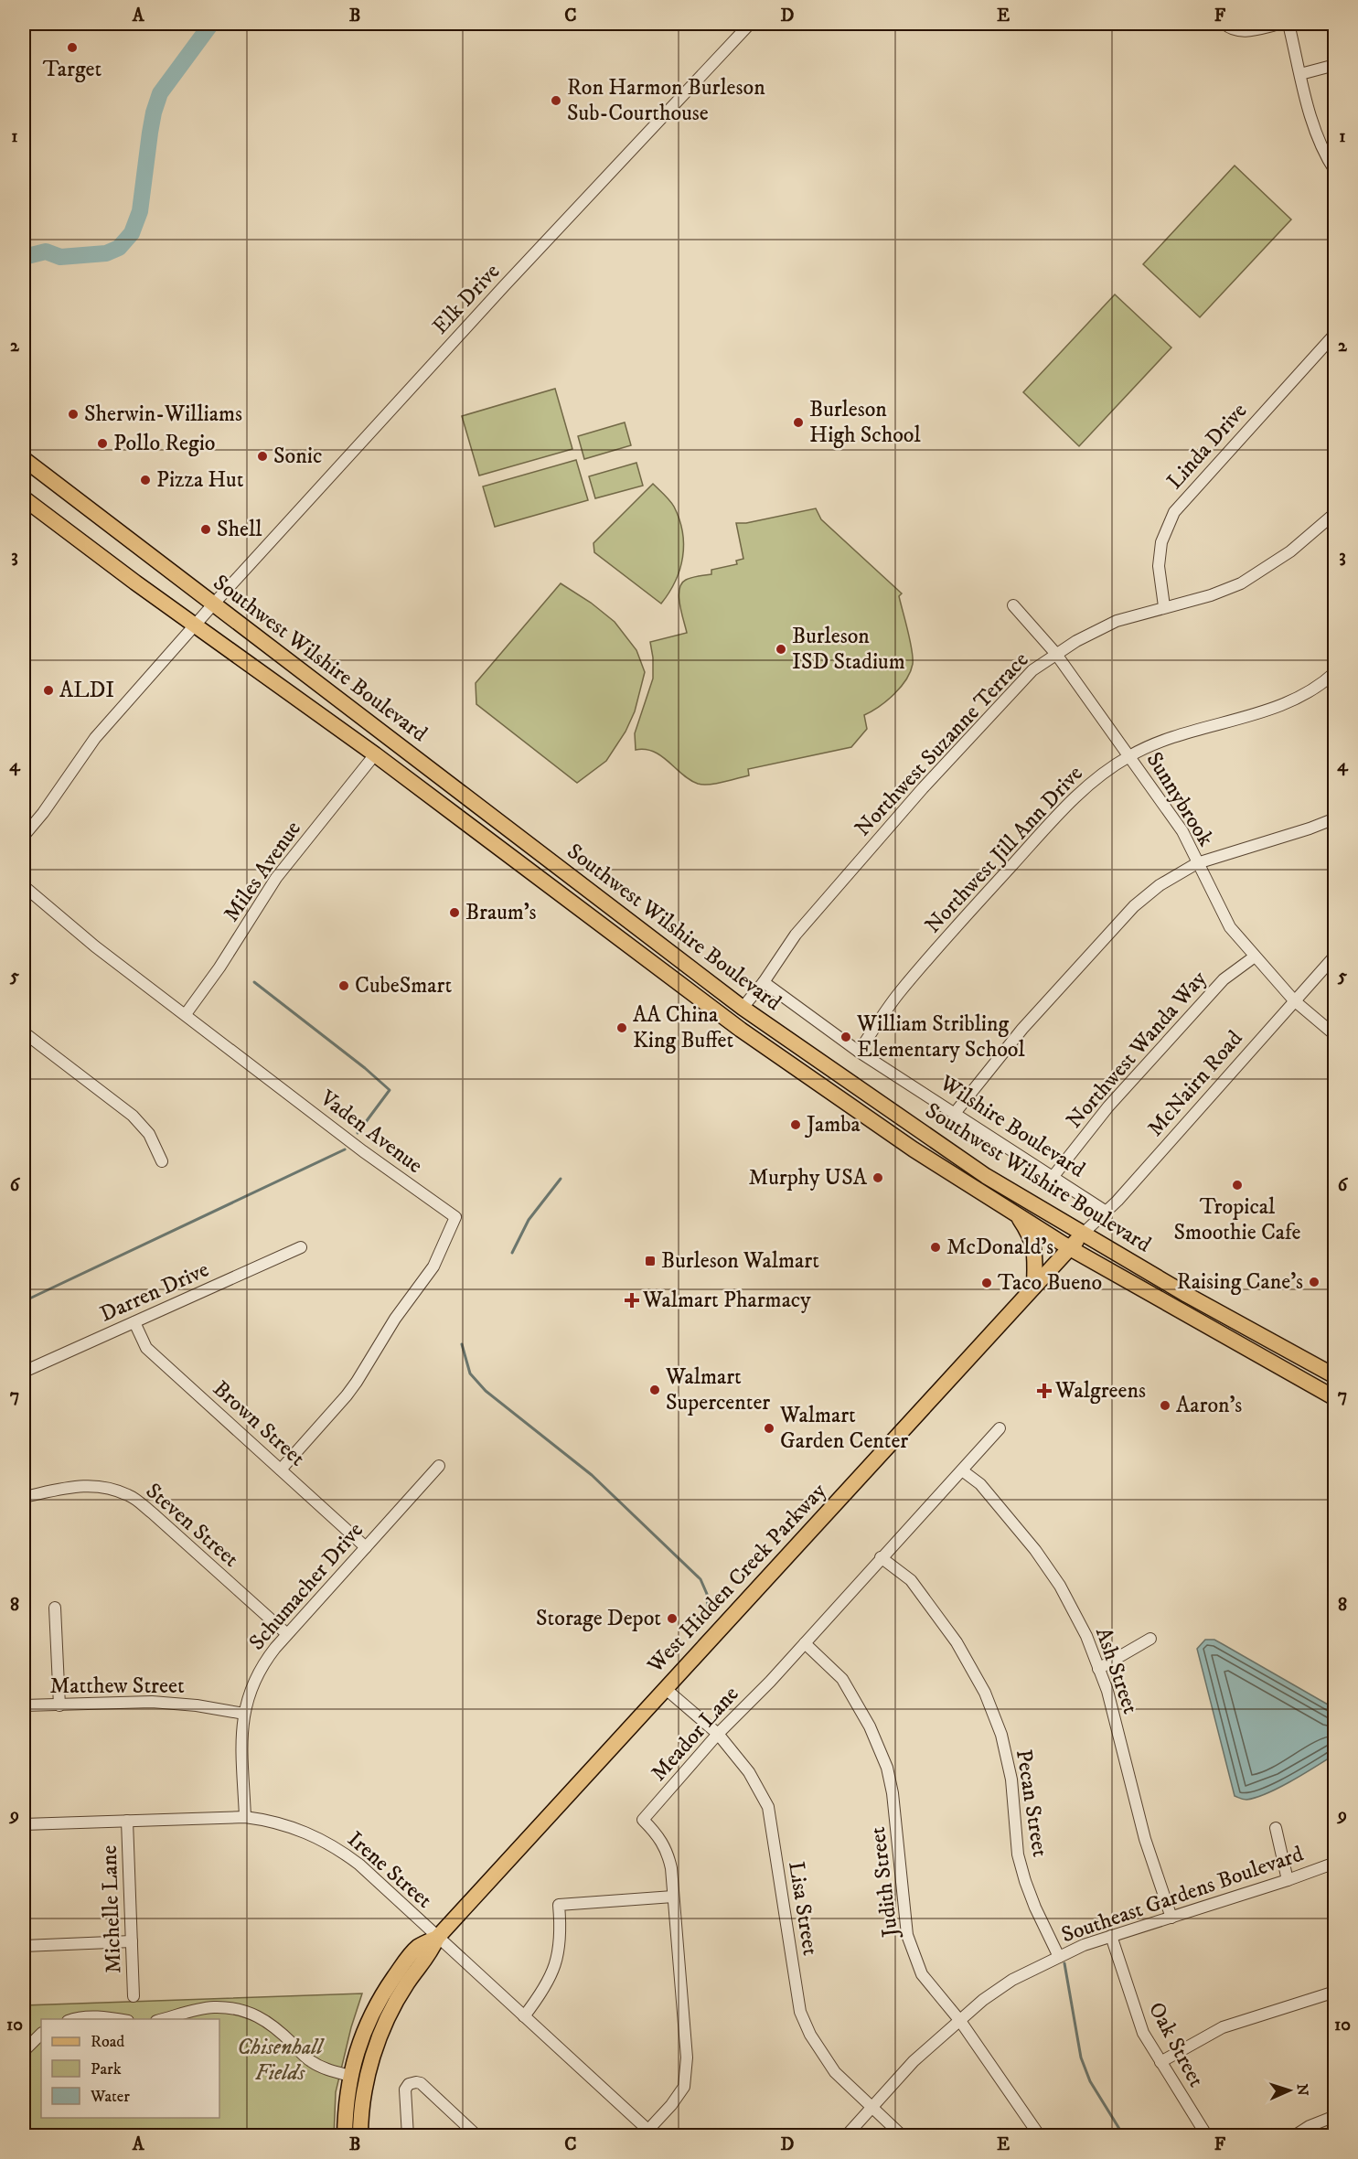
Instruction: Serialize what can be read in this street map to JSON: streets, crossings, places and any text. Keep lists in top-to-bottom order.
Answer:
{
  "streets": {
    "main road": ["Southwest Wilshire Boulevard", "West Hidden Creek Parkway"],
    "street": [
      "Elk Drive",
      "Linda Drive",
      "Northwest Suzanne Terrace",
      "Sunnybrook",
      "Northwest Jill Ann Drive",
      "Miles Avenue",
      "Northwest Wanda Way",
      "McNairn Road",
      "Wilshire Boulevard",
      "Vaden Avenue",
      "Darren Drive",
      "Brown Street",
      "Steven Street",
      "Schumacher Drive",
      "Ash Street",
      "Matthew Street",
      "Meador Lane",
      "Pecan Street",
      "Irene Street",
      "Judith Street",
      "Southeast Gardens Boulevard",
      "Lisa Street",
      "Michelle Lane",
      "Oak Street"
    ]
  },
  "crossings": [
    ["Elk Drive", "Southwest Wilshire Boulevard"],
    ["Linda Drive", "Northwest Suzanne Terrace"],
    ["Southwest Wilshire Boulevard", "Northwest Suzanne Terrace"],
    ["Southwest Wilshire Boulevard", "Miles Avenue"],
    ["Southwest Wilshire Boulevard", "McNairn Road"],
    ["Southwest Wilshire Boulevard", "West Hidden Creek Parkway"],
    ["Northwest Suzanne Terrace", "Sunnybrook"],
    ["Northwest Suzanne Terrace", "Wilshire Boulevard"],
    ["Sunnybrook", "Northwest Jill Ann Drive"],
    ["Sunnybrook", "Northwest Wanda Way"],
    ["Sunnybrook", "McNairn Road"],
    ["Northwest Jill Ann Drive", "Wilshire Boulevard"],
    ["Miles Avenue", "Vaden Avenue"],
    ["Northwest Wanda Way", "Wilshire Boulevard"],
    ["McNairn Road", "Wilshire Boulevard"],
    ["McNairn Road", "West Hidden Creek Parkway"],
    ["Vaden Avenue", "Brown Street"],
    ["Darren Drive", "Brown Street"],
    ["Brown Street", "Schumacher Drive"],
    ["Steven Street", "Schumacher Drive"],
    ["West Hidden Creek Parkway", "Irene Street"],
    ["West Hidden Creek Parkway", "Lisa Street"],
    ["Schumacher Drive", "Matthew Street"],
    ["Schumacher Drive", "Irene Street"],
    ["Ash Street", "Meador Lane"],
    ["Ash Street", "Southeast Gardens Boulevard"],
    ["Meador Lane", "Pecan Street"],
    ["Meador Lane", "Irene Street"],
    ["Meador Lane", "Judith Street"],
    ["Meador Lane", "Lisa Street"],
    ["Pecan Street", "Southeast Gardens Boulevard"],
    ["Irene Street", "Michelle Lane"],
    ["Judith Street", "Southeast Gardens Boulevard"],
    ["Southeast Gardens Boulevard", "Lisa Street"],
    ["Southeast Gardens Boulevard", "Oak Street"]
  ],
  "parks": ["Chisenhall Fields"],
  "places": {
    "other": [
      "Target",
      "Ron Harmon Burleson Sub-Courthouse",
      "Sherwin-Williams",
      "Burleson High School",
      "Pollo Regio",
      "Sonic",
      "Pizza Hut",
      "Shell",
      "Burleson ISD Stadium",
      "ALDI",
      "Braum's",
      "CubeSmart",
      "AA China King Buffet",
      "William Stribling Elementary School",
      "Jamba",
      "Murphy USA",
      "Tropical Smoothie Cafe",
      "McDonald's",
      "Raising Cane's",
      "Taco Bueno",
      "Walmart Supercenter",
      "Aaron's",
      "Walmart Garden Center",
      "Storage Depot"
    ],
    "transit": ["Burleson Walmart"],
    "health": ["Walmart Pharmacy", "Walgreens"]
  },
  "legend": ["Road", "Park", "Water"],
  "north": "right",
  "grid": {
    "columns": [
      "A",
      "B",
      "C",
      "D",
      "E",
      "F"
    ],
    "rows": [
      "1",
      "2",
      "3",
      "4",
      "5",
      "6",
      "7",
      "8",
      "9",
      "10"
    ]
  }
}
